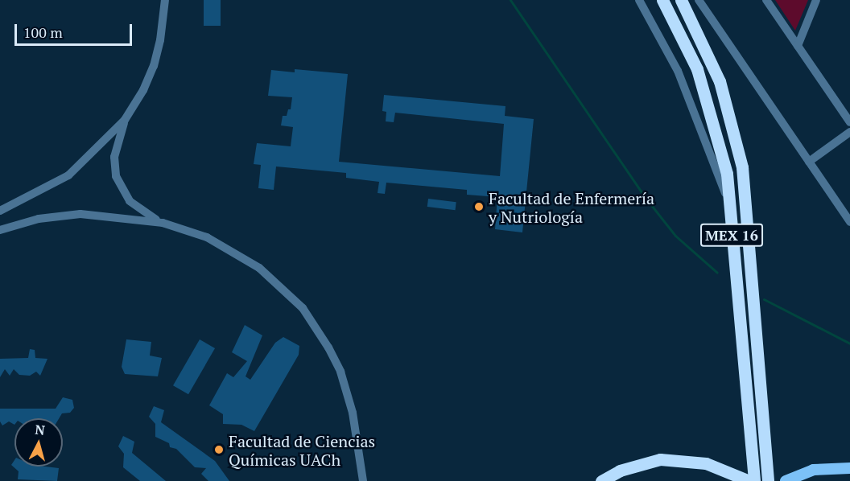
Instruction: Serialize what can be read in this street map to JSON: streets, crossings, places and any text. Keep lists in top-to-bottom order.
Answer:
{
  "streets": {
    "highway": ["MEX 16"]
  },
  "places": ["Facultad de Enfermería y Nutriología", "Facultad de Ciencias Químicas UACh"],
  "scale_bar": "100 m",
  "north": "top"
}
